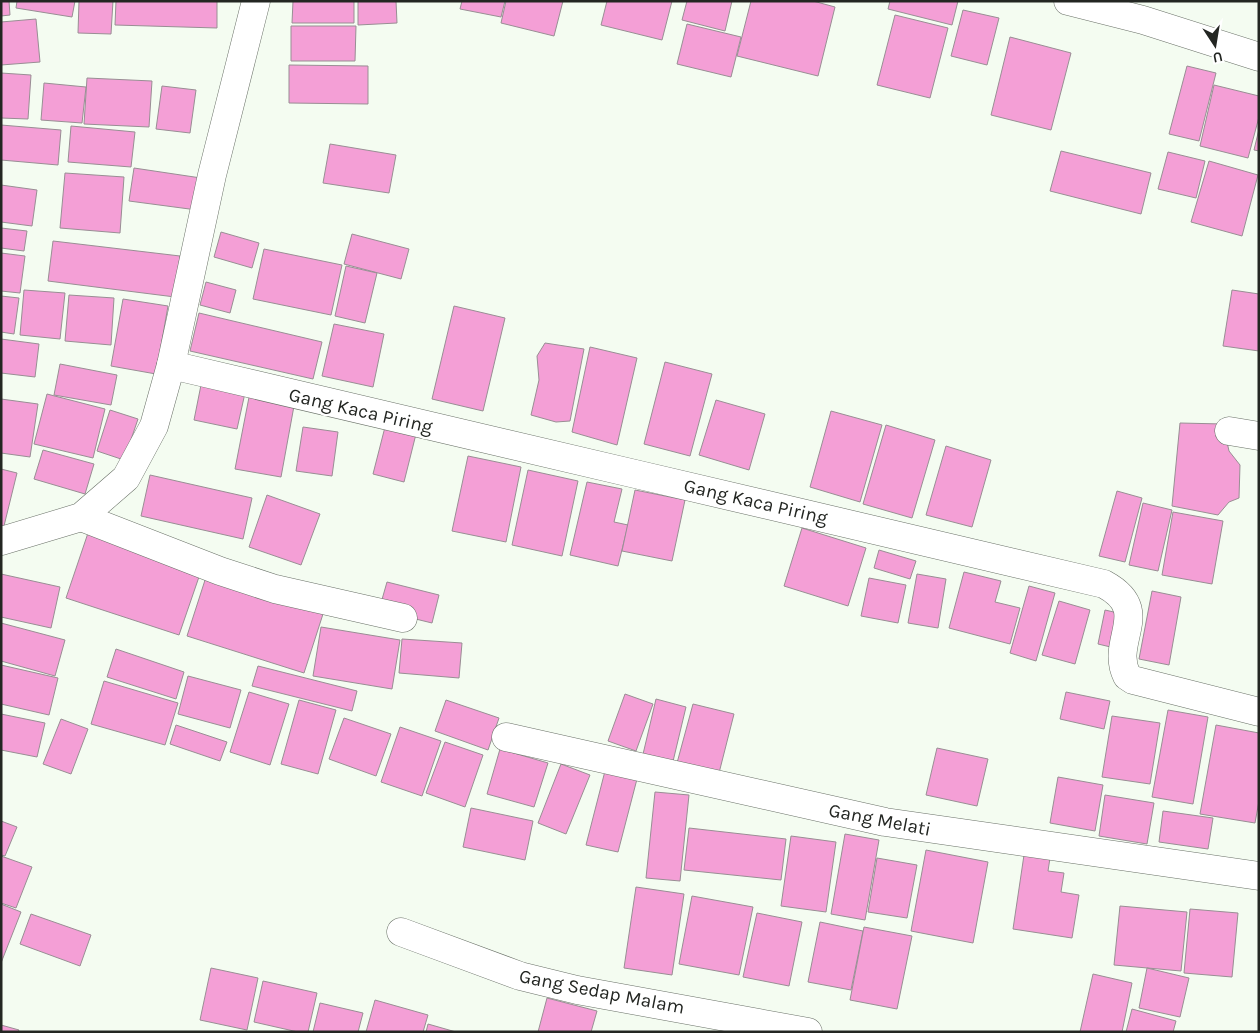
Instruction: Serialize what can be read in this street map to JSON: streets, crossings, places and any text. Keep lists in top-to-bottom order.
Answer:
{
  "streets": {
    "street": ["Gang Kaca Piring", "Gang Melati", "Gang Sedap Malam"]
  },
  "north": "bottom"
}
